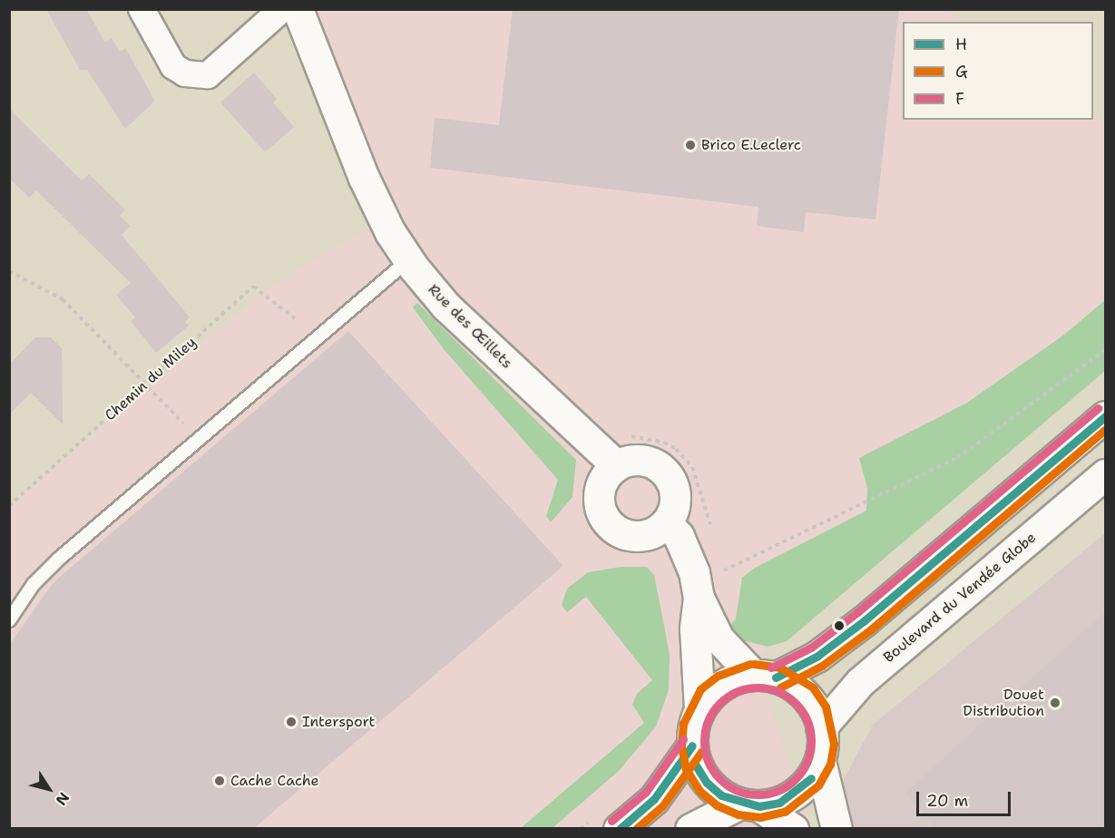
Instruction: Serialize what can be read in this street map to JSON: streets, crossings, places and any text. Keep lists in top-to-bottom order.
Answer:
{
  "streets": {
    "main road": ["Rue des Œillets", "Boulevard du Vendée Globe"],
    "path": ["Chemin du Miley"]
  },
  "places": [
    "Brico E.Leclerc",
    "Douet Distribution",
    "Intersport",
    "Cache Cache"
  ],
  "lines": ["transit line F", "transit line H", "transit line G"],
  "legend": ["H", "G", "F"],
  "scale_bar": "20 m",
  "north": "bottom right"
}
